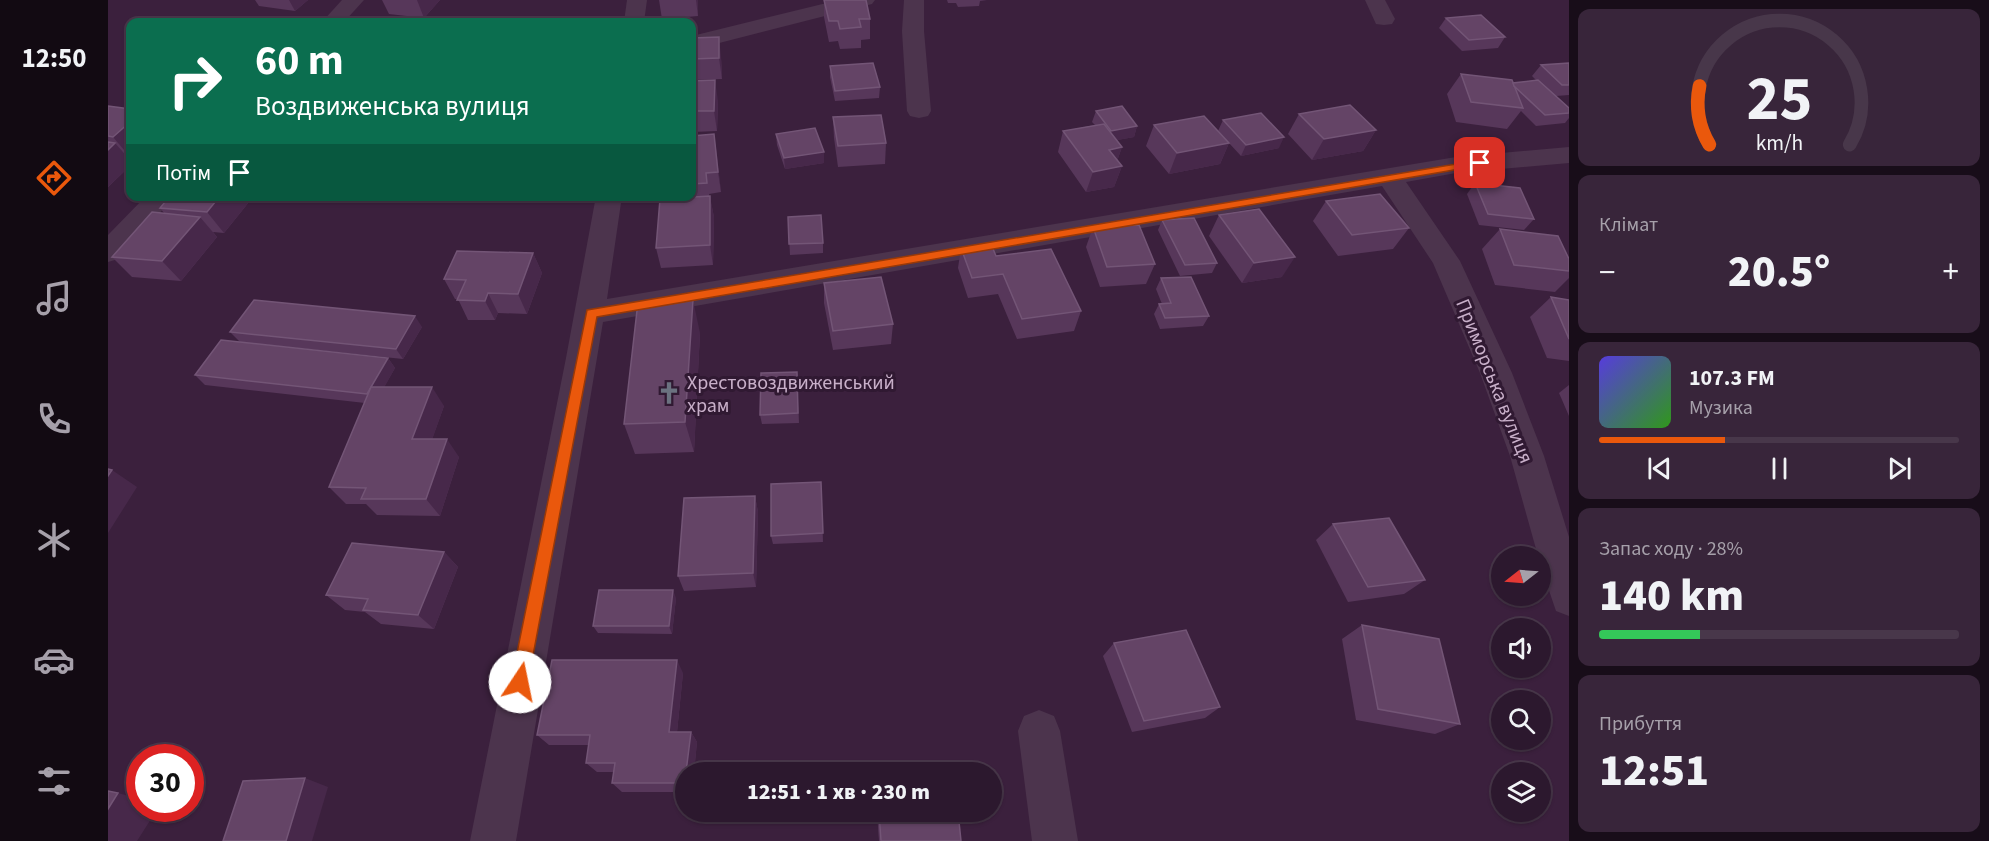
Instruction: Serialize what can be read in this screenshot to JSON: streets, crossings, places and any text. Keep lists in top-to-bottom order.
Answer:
{
  "streets": {
    "street": ["Приморська вулиця"]
  },
  "places": {
    "church": ["Хрестовоздвиженський храм"]
  },
  "north": "left",
  "page": {
    "tabs": "12:50",
    "turn": ["60 m", "Воздвиженська вулиця"],
    "then": "Потім",
    "tile": [
      "Клімат",
      ["Запас ходу · 28%", "140 km"],
      ["Прибуття", "12:51"]
    ],
    "heat": ["−", "20.5°", "+"],
    "song": ["107.3 FM", "Музика"],
    "limit": "30",
    "trip": "12:51 · 1 хв · 230 m",
    "gauge": ["25", "km/h"]
  }
}
